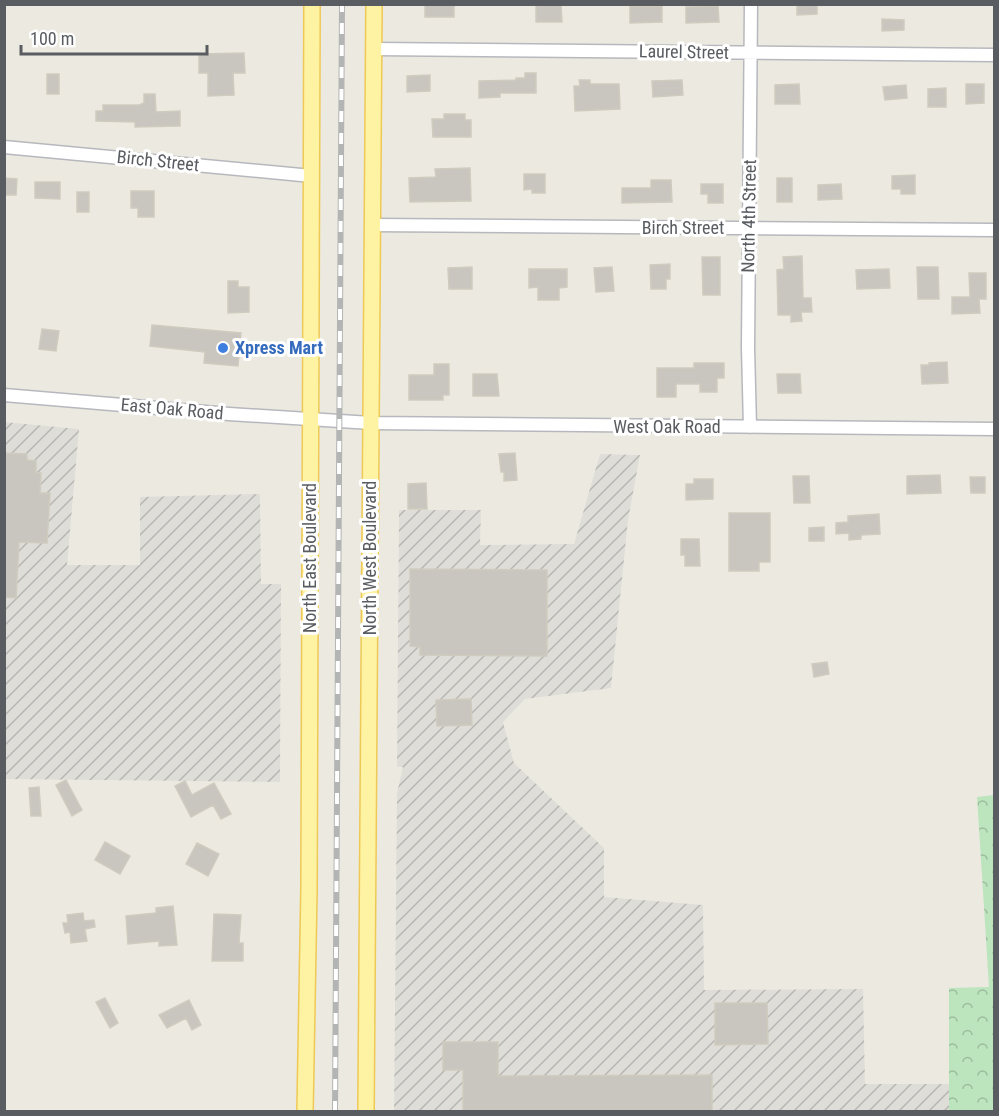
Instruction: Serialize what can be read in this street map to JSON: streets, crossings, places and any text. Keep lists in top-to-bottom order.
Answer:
{
  "streets": {
    "main road": ["North East Boulevard", "North West Boulevard"],
    "street": [
      "Laurel Street",
      "Birch Street",
      "North 4th Street",
      "East Oak Road",
      "West Oak Road"
    ]
  },
  "crossings": [
    ["Laurel Street", "North 4th Street"],
    ["Laurel Street", "North West Boulevard"],
    ["Birch Street", "North 4th Street"],
    ["Birch Street", "North East Boulevard"],
    ["Birch Street", "North West Boulevard"],
    ["North 4th Street", "West Oak Road"],
    ["East Oak Road", "West Oak Road"],
    ["East Oak Road", "North East Boulevard"],
    ["West Oak Road", "North West Boulevard"]
  ],
  "places": ["Xpress Mart"],
  "scale_bar": "100 m"
}
